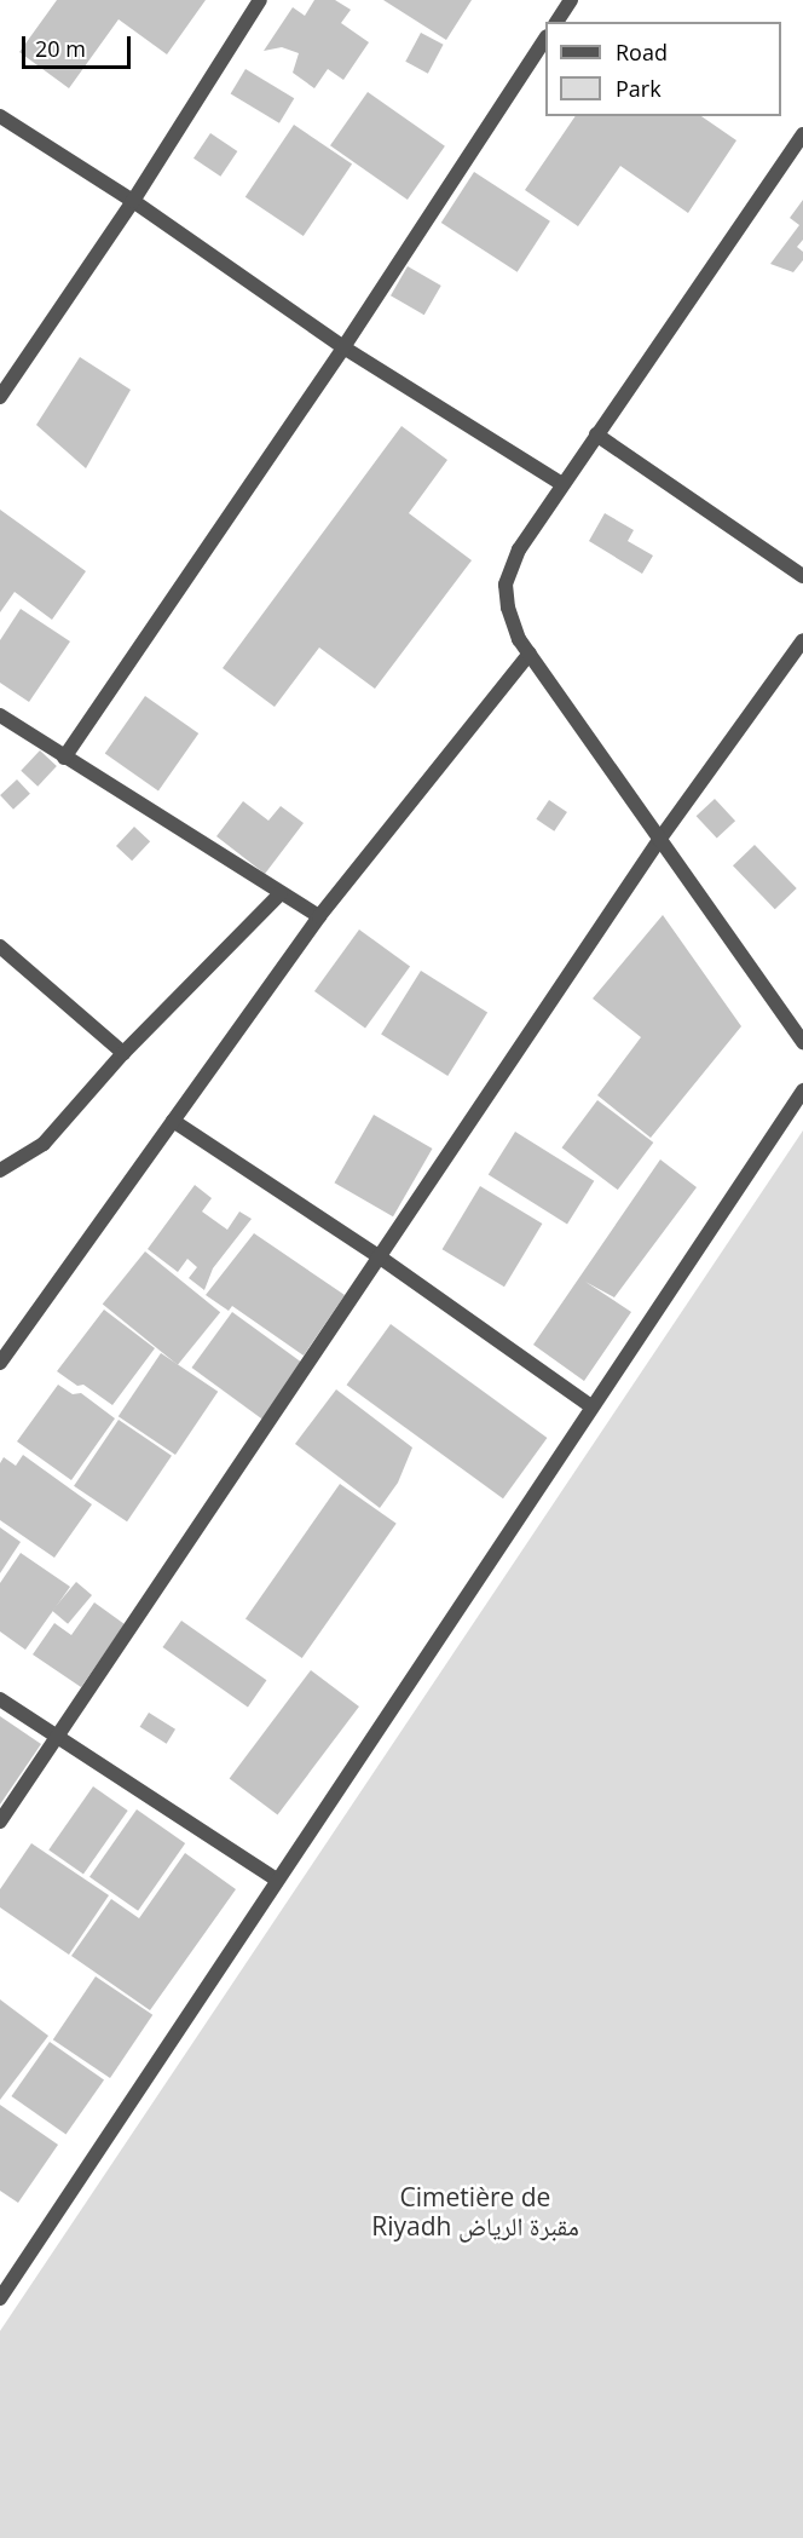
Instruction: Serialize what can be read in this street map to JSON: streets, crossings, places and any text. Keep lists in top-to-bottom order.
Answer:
{
  "parks": ["Cimetière de Riyadh مقبرة الرياض"],
  "legend": ["Road", "Park"],
  "scale_bar": "20 m"
}
